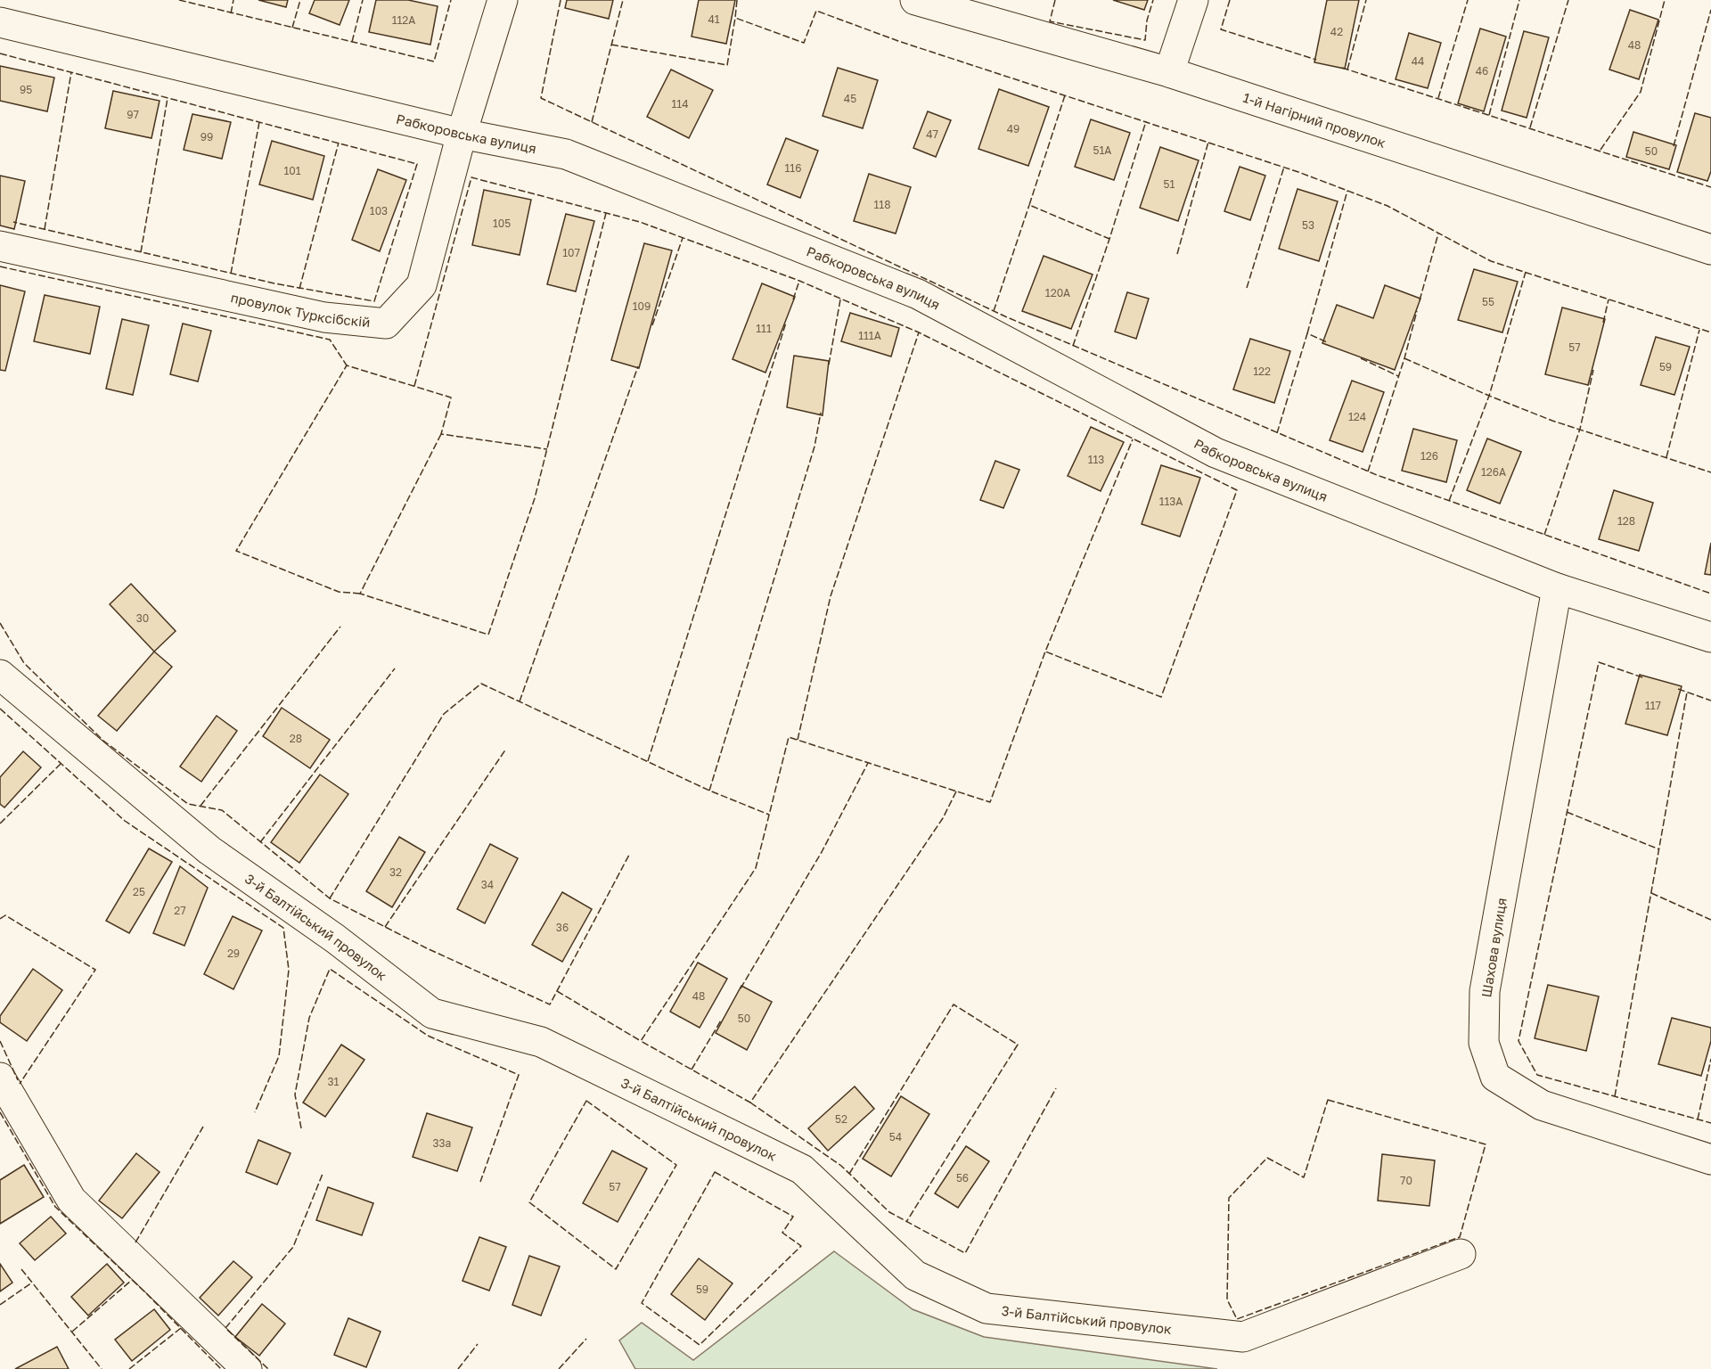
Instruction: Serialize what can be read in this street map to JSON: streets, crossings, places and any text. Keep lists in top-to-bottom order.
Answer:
{
  "streets": {
    "street": [
      "1-й Нагірний провулок",
      "Рабкоровська вулиця",
      "провулок Турксібскій",
      "3-й Балтійський провулок",
      "Шахова вулиця"
    ]
  },
  "crossings": [
    ["Рабкоровська вулиця", "провулок Турксібскій"],
    ["Рабкоровська вулиця", "Шахова вулиця"]
  ],
  "house_numbers": [
    "41",
    "112А",
    "42",
    "48",
    "44",
    "46",
    "95",
    "45",
    "114",
    "97",
    "49",
    "47",
    "99",
    "51А",
    "50",
    "116",
    "101",
    "51",
    "118",
    "103",
    "105",
    "53",
    "107",
    "120А",
    "55",
    "109",
    "111",
    "111А",
    "57",
    "59",
    "122",
    "124",
    "126",
    "113",
    "126А",
    "113А",
    "128",
    "30",
    "117",
    "28",
    "32",
    "34",
    "25",
    "27",
    "36",
    "29",
    "48",
    "50",
    "31",
    "52",
    "54",
    "33а",
    "56",
    "70",
    "57",
    "59"
  ]
}
